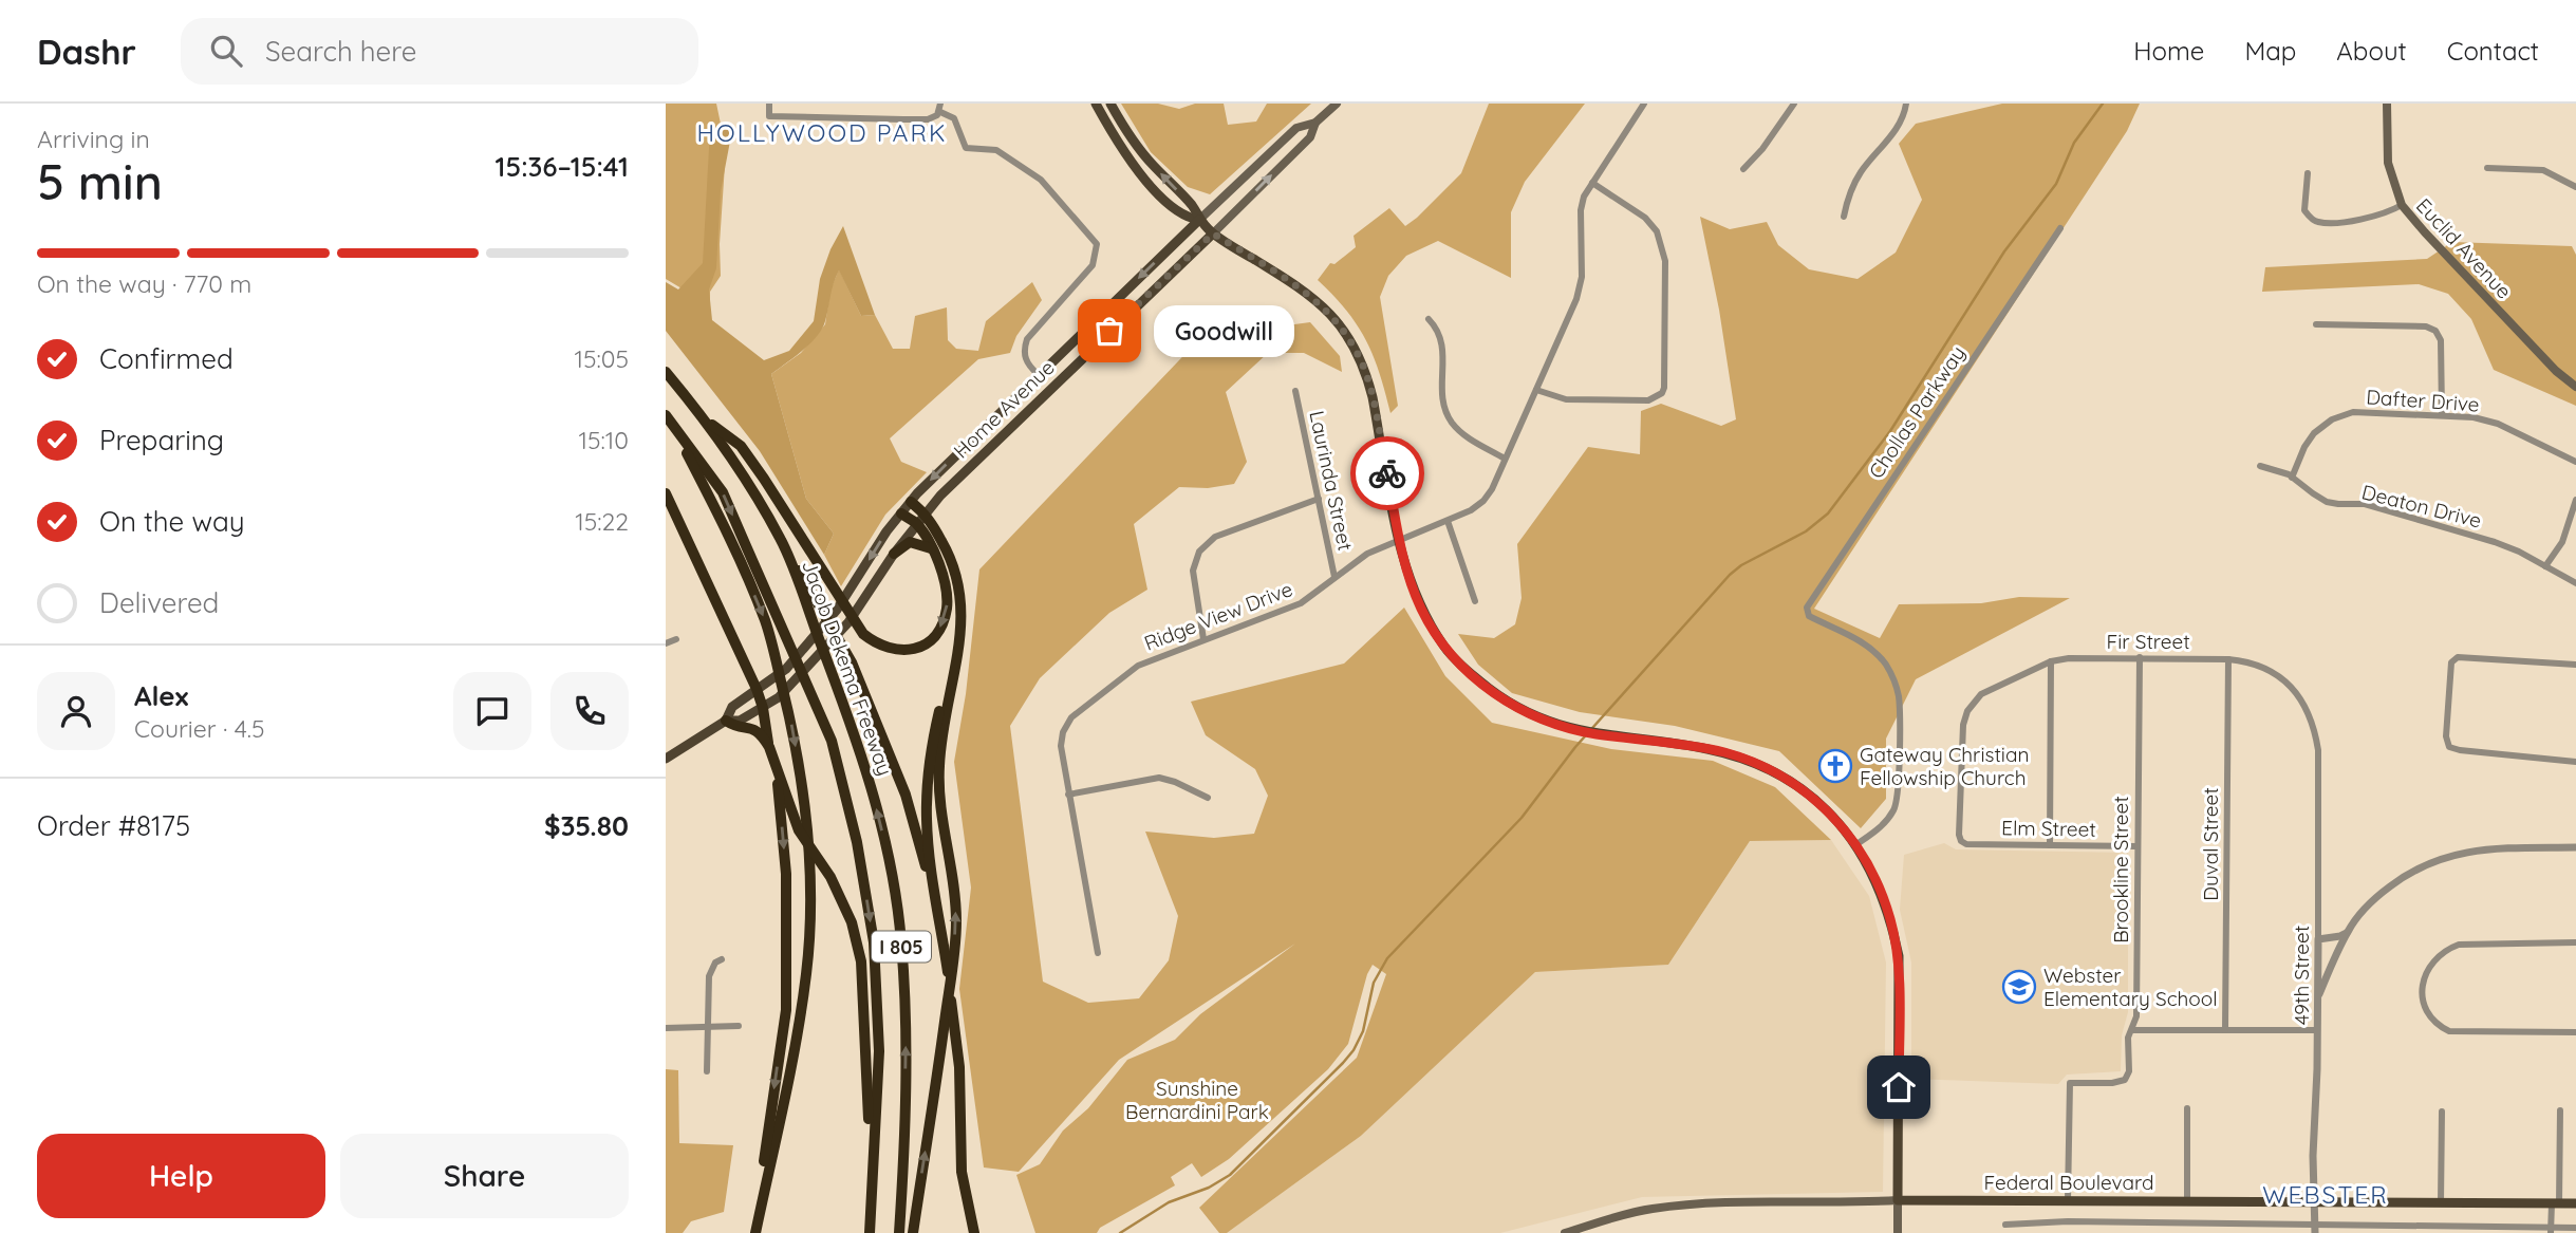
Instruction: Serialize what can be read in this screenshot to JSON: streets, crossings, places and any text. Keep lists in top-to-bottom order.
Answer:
{
  "streets": {
    "highway": ["Jacob Dekema Freeway", "I 805"],
    "main road": ["Euclid Avenue", "Home Avenue", "Federal Boulevard"],
    "street": [
      "Dafter Drive",
      "Chollas Parkway",
      "Laurinda Street",
      "Deaton Drive",
      "Ridge View Drive",
      "Fir Street",
      "Elm Street",
      "Duval Street",
      "Brookline Street",
      "49th Street"
    ]
  },
  "crossings": [
    ["Dafter Drive", "Deaton Drive"],
    ["Laurinda Street", "Ridge View Drive"],
    ["Fir Street", "Elm Street"],
    ["Fir Street", "Duval Street"],
    ["Fir Street", "Brookline Street"],
    ["Fir Street", "49th Street"],
    ["Elm Street", "Brookline Street"],
    ["Brookline Street", "Federal Boulevard"],
    ["49th Street", "Federal Boulevard"]
  ],
  "districts": ["HOLLYWOOD PARK", "WEBSTER"],
  "parks": ["Sunshine Bernardini Park"],
  "places": {
    "other": ["Goodwill"],
    "church": ["Gateway Christian Fellowship Church"],
    "school or university": ["Webster Elementary School"]
  },
  "page": {
    "header": "Dashr",
    "search": "Search here",
    "nav": [
      "Home",
      "Map",
      "About",
      "Contact"
    ],
    "heading": ["5 min", "Arriving in", "15:36–15:41"],
    "panel": [
      "Alex",
      "Courier · 4.5",
      "Order #8175",
      "$35.80"
    ],
    "bar": "On the way · 770 m",
    "bubble": "Goodwill",
    "list": [
      ["Confirmed", "15:05"],
      ["Preparing", "15:10"],
      ["On the way", "15:22"],
      "Delivered"
    ],
    "buttons": ["Help", "Share"]
  }
}
